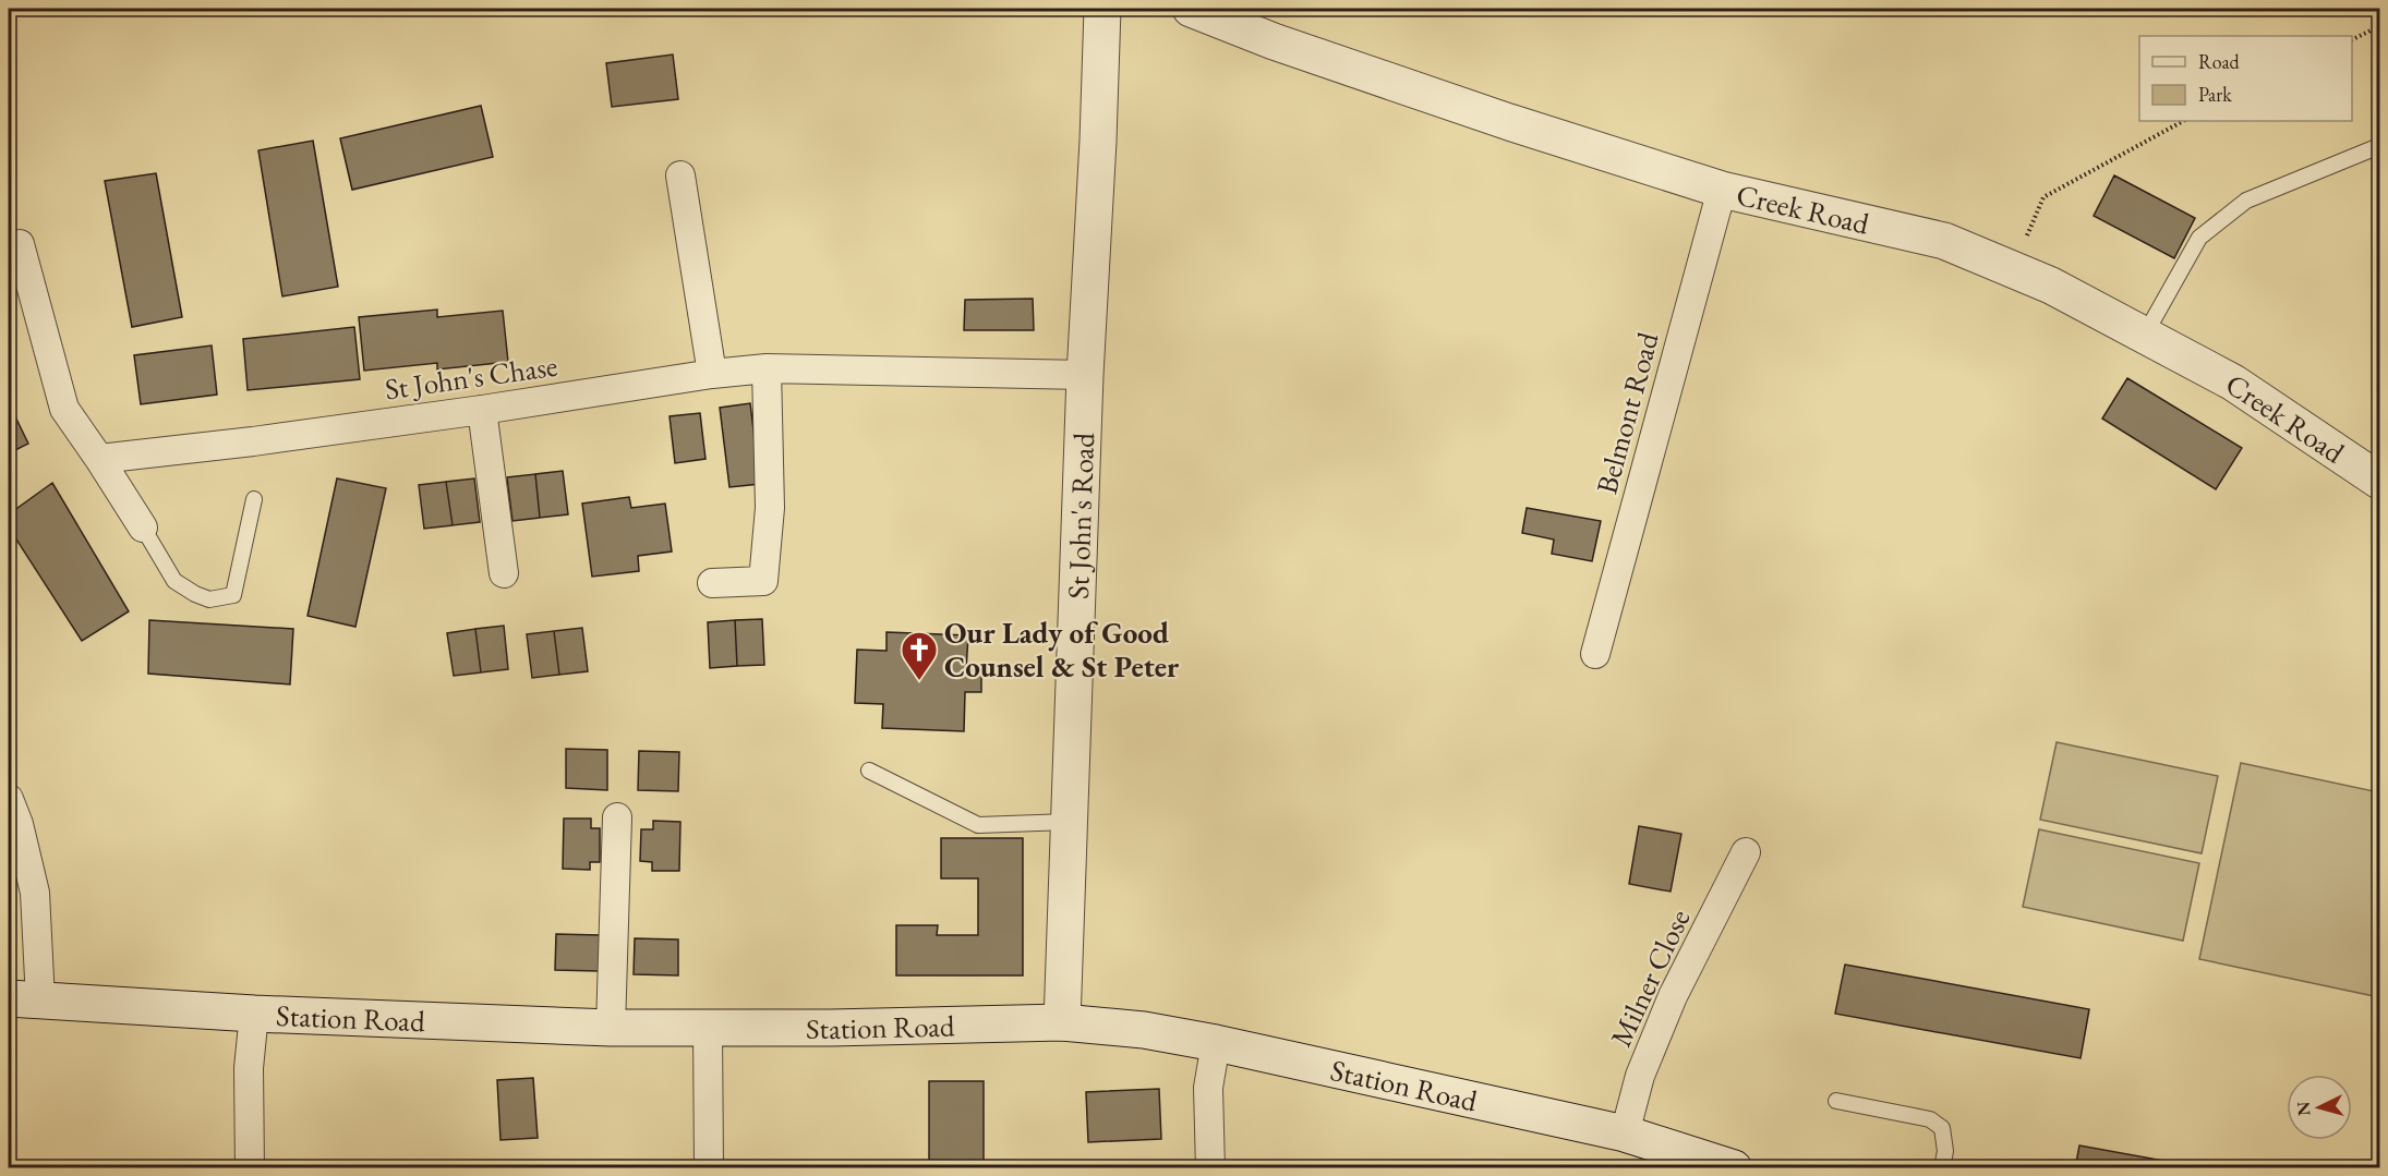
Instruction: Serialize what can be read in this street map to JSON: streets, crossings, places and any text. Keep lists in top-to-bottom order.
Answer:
{
  "streets": {
    "street": [
      "Creek Road",
      "St John's Chase",
      "Belmont Road",
      "St John's Road",
      "Milner Close",
      "Station Road"
    ]
  },
  "crossings": [
    ["Creek Road", "Belmont Road"],
    ["St John's Chase", "St John's Road"],
    ["St John's Road", "Station Road"],
    ["Milner Close", "Station Road"]
  ],
  "places": {
    "church": ["Our Lady of Good Counsel & St Peter"]
  },
  "legend": ["Road", "Park"],
  "north": "left"
}
